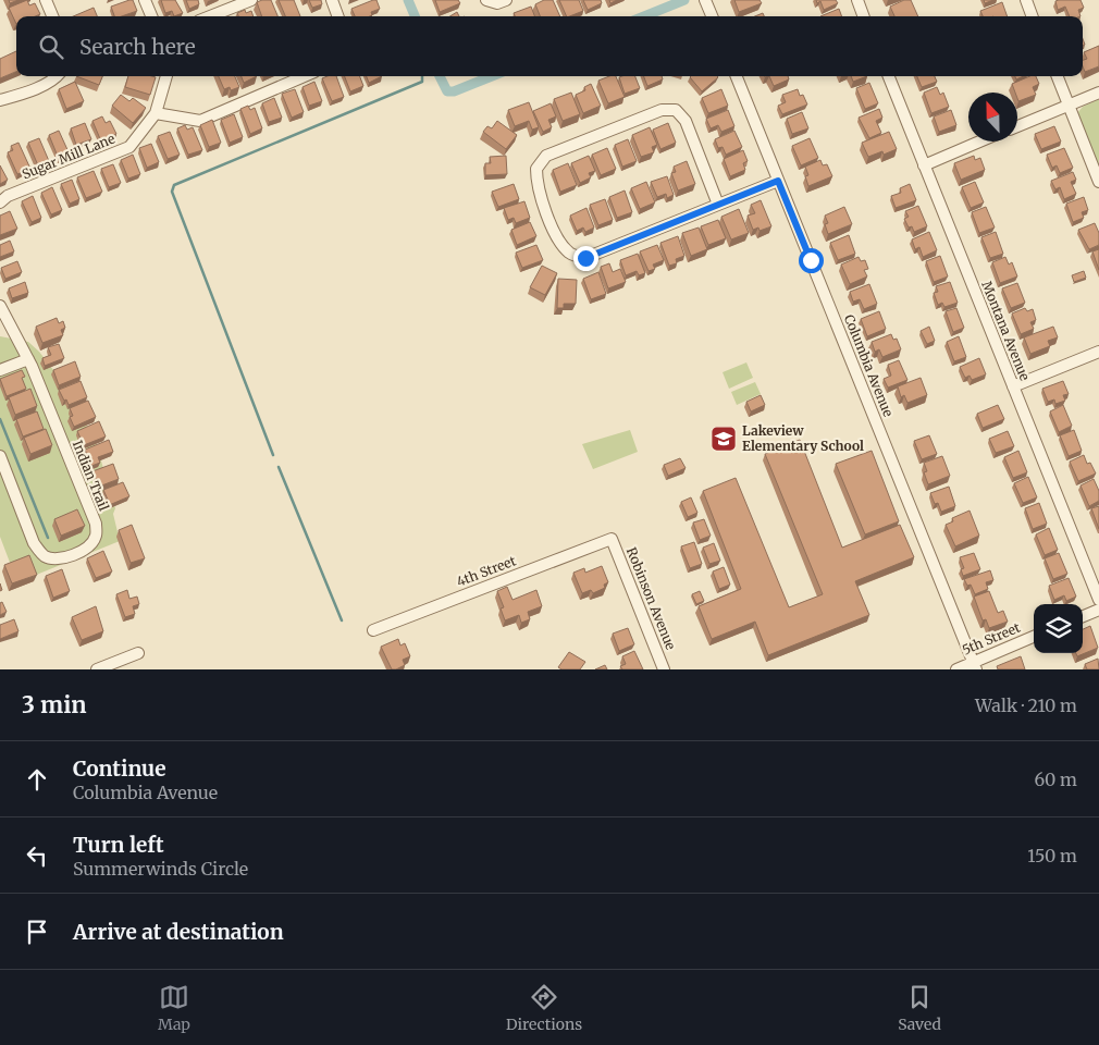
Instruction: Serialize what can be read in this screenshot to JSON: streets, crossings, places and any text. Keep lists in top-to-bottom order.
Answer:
{
  "streets": {
    "street": [
      "Sugar Mill Lane",
      "Montana Avenue",
      "Columbia Avenue",
      "Indian Trail",
      "4th Street",
      "Robinson Avenue",
      "5th Street"
    ]
  },
  "crossings": [
    ["Columbia Avenue", "5th Street"],
    ["4th Street", "Robinson Avenue"]
  ],
  "places": {
    "school or university": ["Lakeview Elementary School"]
  },
  "north": "top",
  "page": {
    "search": "Search here",
    "heading": ["3 min", "Walk · 210 m"],
    "list": [
      ["Continue", "Columbia Avenue", "60 m"],
      ["Turn left", "Summerwinds Circle", "150 m"],
      "Arrive at destination"
    ],
    "nav": ["Map", "Directions", "Saved"]
  }
}
